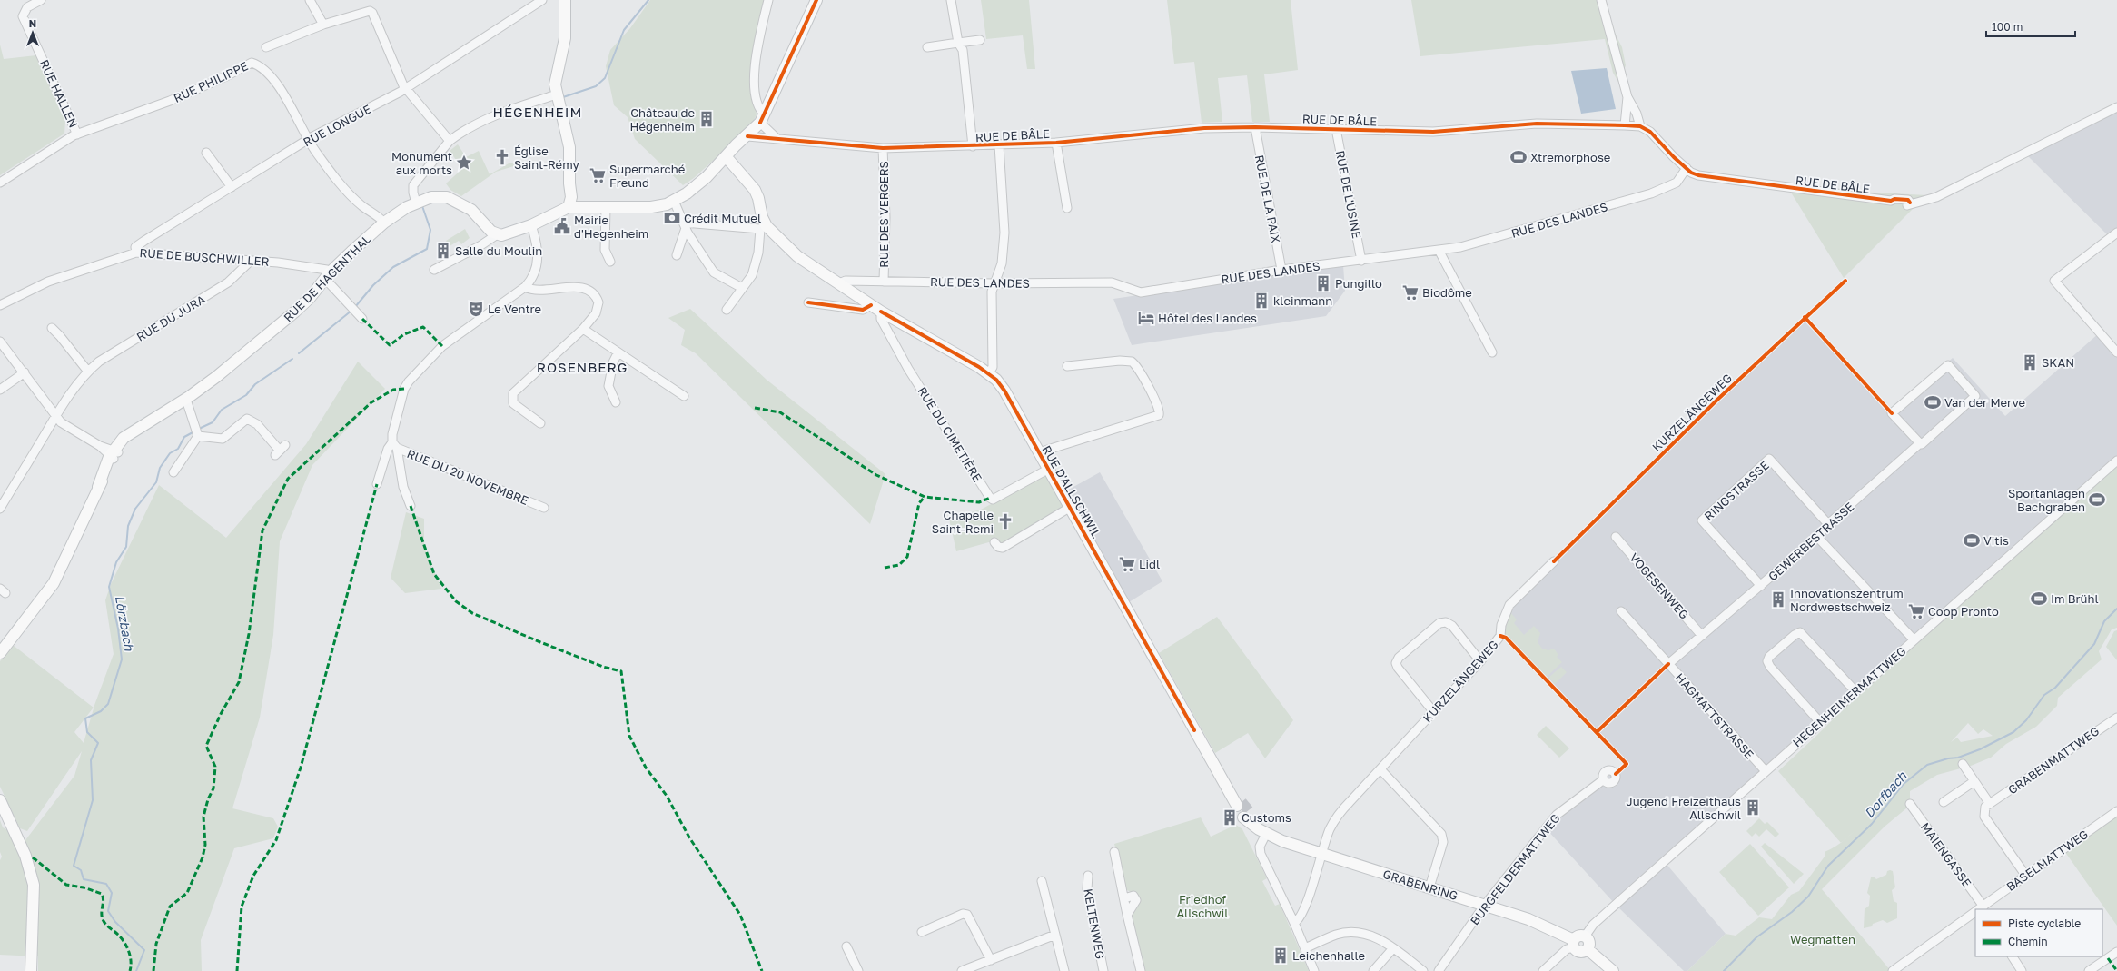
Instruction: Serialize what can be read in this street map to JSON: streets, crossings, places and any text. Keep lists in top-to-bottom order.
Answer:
{
  "streets": {
    "main road": ["RUE DE HAGENTHAL", "RUE D'ALLSCHWIL", "GRABENRING"],
    "street": [
      "RUE PHILIPPE",
      "RUE HALLEN",
      "RUE DE BÂLE",
      "RUE LONGUE",
      "RUE DE L'USINE",
      "RUE DE LA PAIX",
      "RUE DES VERGERS",
      "RUE DES LANDES",
      "RUE DE BUSCHWILLER",
      "RUE DU JURA",
      "KURZELÄNGEWEG",
      "RUE DU CIMETIÈRE",
      "RUE DU 20 NOVEMBRE",
      "RINGSTRASSE",
      "GEWERBESTRASSE",
      "VOGESENWEG",
      "HEGENHEIMERMATTWEG",
      "HAGMATTSTRASSE",
      "GRABENMATTWEG",
      "MAIENGASSE",
      "BASELMATTWEG",
      "BURGFELDERMATTWEG",
      "KELTENWEG"
    ]
  },
  "crossings": [
    ["RUE PHILIPPE", "RUE HALLEN"],
    ["RUE PHILIPPE", "RUE LONGUE"],
    ["RUE PHILIPPE", "RUE DE HAGENTHAL"],
    ["RUE DE BÂLE", "RUE DE L'USINE"],
    ["RUE DE BÂLE", "RUE DE LA PAIX"],
    ["RUE DE BÂLE", "RUE DES VERGERS"],
    ["RUE DE BÂLE", "RUE DES LANDES"],
    ["RUE LONGUE", "RUE DE BUSCHWILLER"],
    ["RUE DE L'USINE", "RUE DES LANDES"],
    ["RUE DE LA PAIX", "RUE DES LANDES"],
    ["RUE DES VERGERS", "RUE DES LANDES"],
    ["RUE DES LANDES", "RUE D'ALLSCHWIL"],
    ["RUE DE BUSCHWILLER", "RUE DE HAGENTHAL"],
    ["RUE DE BUSCHWILLER", "RUE DU JURA"],
    ["KURZELÄNGEWEG", "GRABENRING"],
    ["RUE DU CIMETIÈRE", "RUE D'ALLSCHWIL"],
    ["RINGSTRASSE", "GEWERBESTRASSE"],
    ["GEWERBESTRASSE", "VOGESENWEG"],
    ["GEWERBESTRASSE", "HAGMATTSTRASSE"],
    ["HEGENHEIMERMATTWEG", "HAGMATTSTRASSE"],
    ["HEGENHEIMERMATTWEG", "GRABENRING"],
    ["MAIENGASSE", "BASELMATTWEG"],
    ["BURGFELDERMATTWEG", "GRABENRING"]
  ],
  "districts": ["HÉGENHEIM", "ROSENBERG"],
  "water": ["Lörzbach", "Dorfbach"],
  "parks": ["Friedhof Allschwil", "Wegmatten"],
  "places": {
    "building": [
      "Château de Hégenheim",
      "Salle du Moulin",
      "Pungillo",
      "kleinmann",
      "SKAN",
      "Innovationszentrum Nordwestschweiz",
      "Jugend Freizeithaus Allschwil",
      "Customs",
      "Leichenhalle"
    ],
    "church": ["Église Saint-Rémy", "Chapelle Saint-Remi"],
    "sports": [
      "Xtremorphose",
      "Van der Merve",
      "Sportanlagen Bachgraben",
      "Vitis",
      "Im Brühl"
    ],
    "place": ["Monument aux morts"],
    "supermarket": [
      "Supermarché Freund",
      "Biodôme",
      "Lidl",
      "Coop Pronto"
    ],
    "bank": ["Crédit Mutuel"],
    "public building": ["Mairie d'Hegenheim"],
    "theatre": ["Le Ventre"],
    "hotel": ["Hôtel des Landes"]
  },
  "legend": ["Piste cyclable", "Chemin"],
  "scale_bar": "100 m",
  "north": "top"
}
